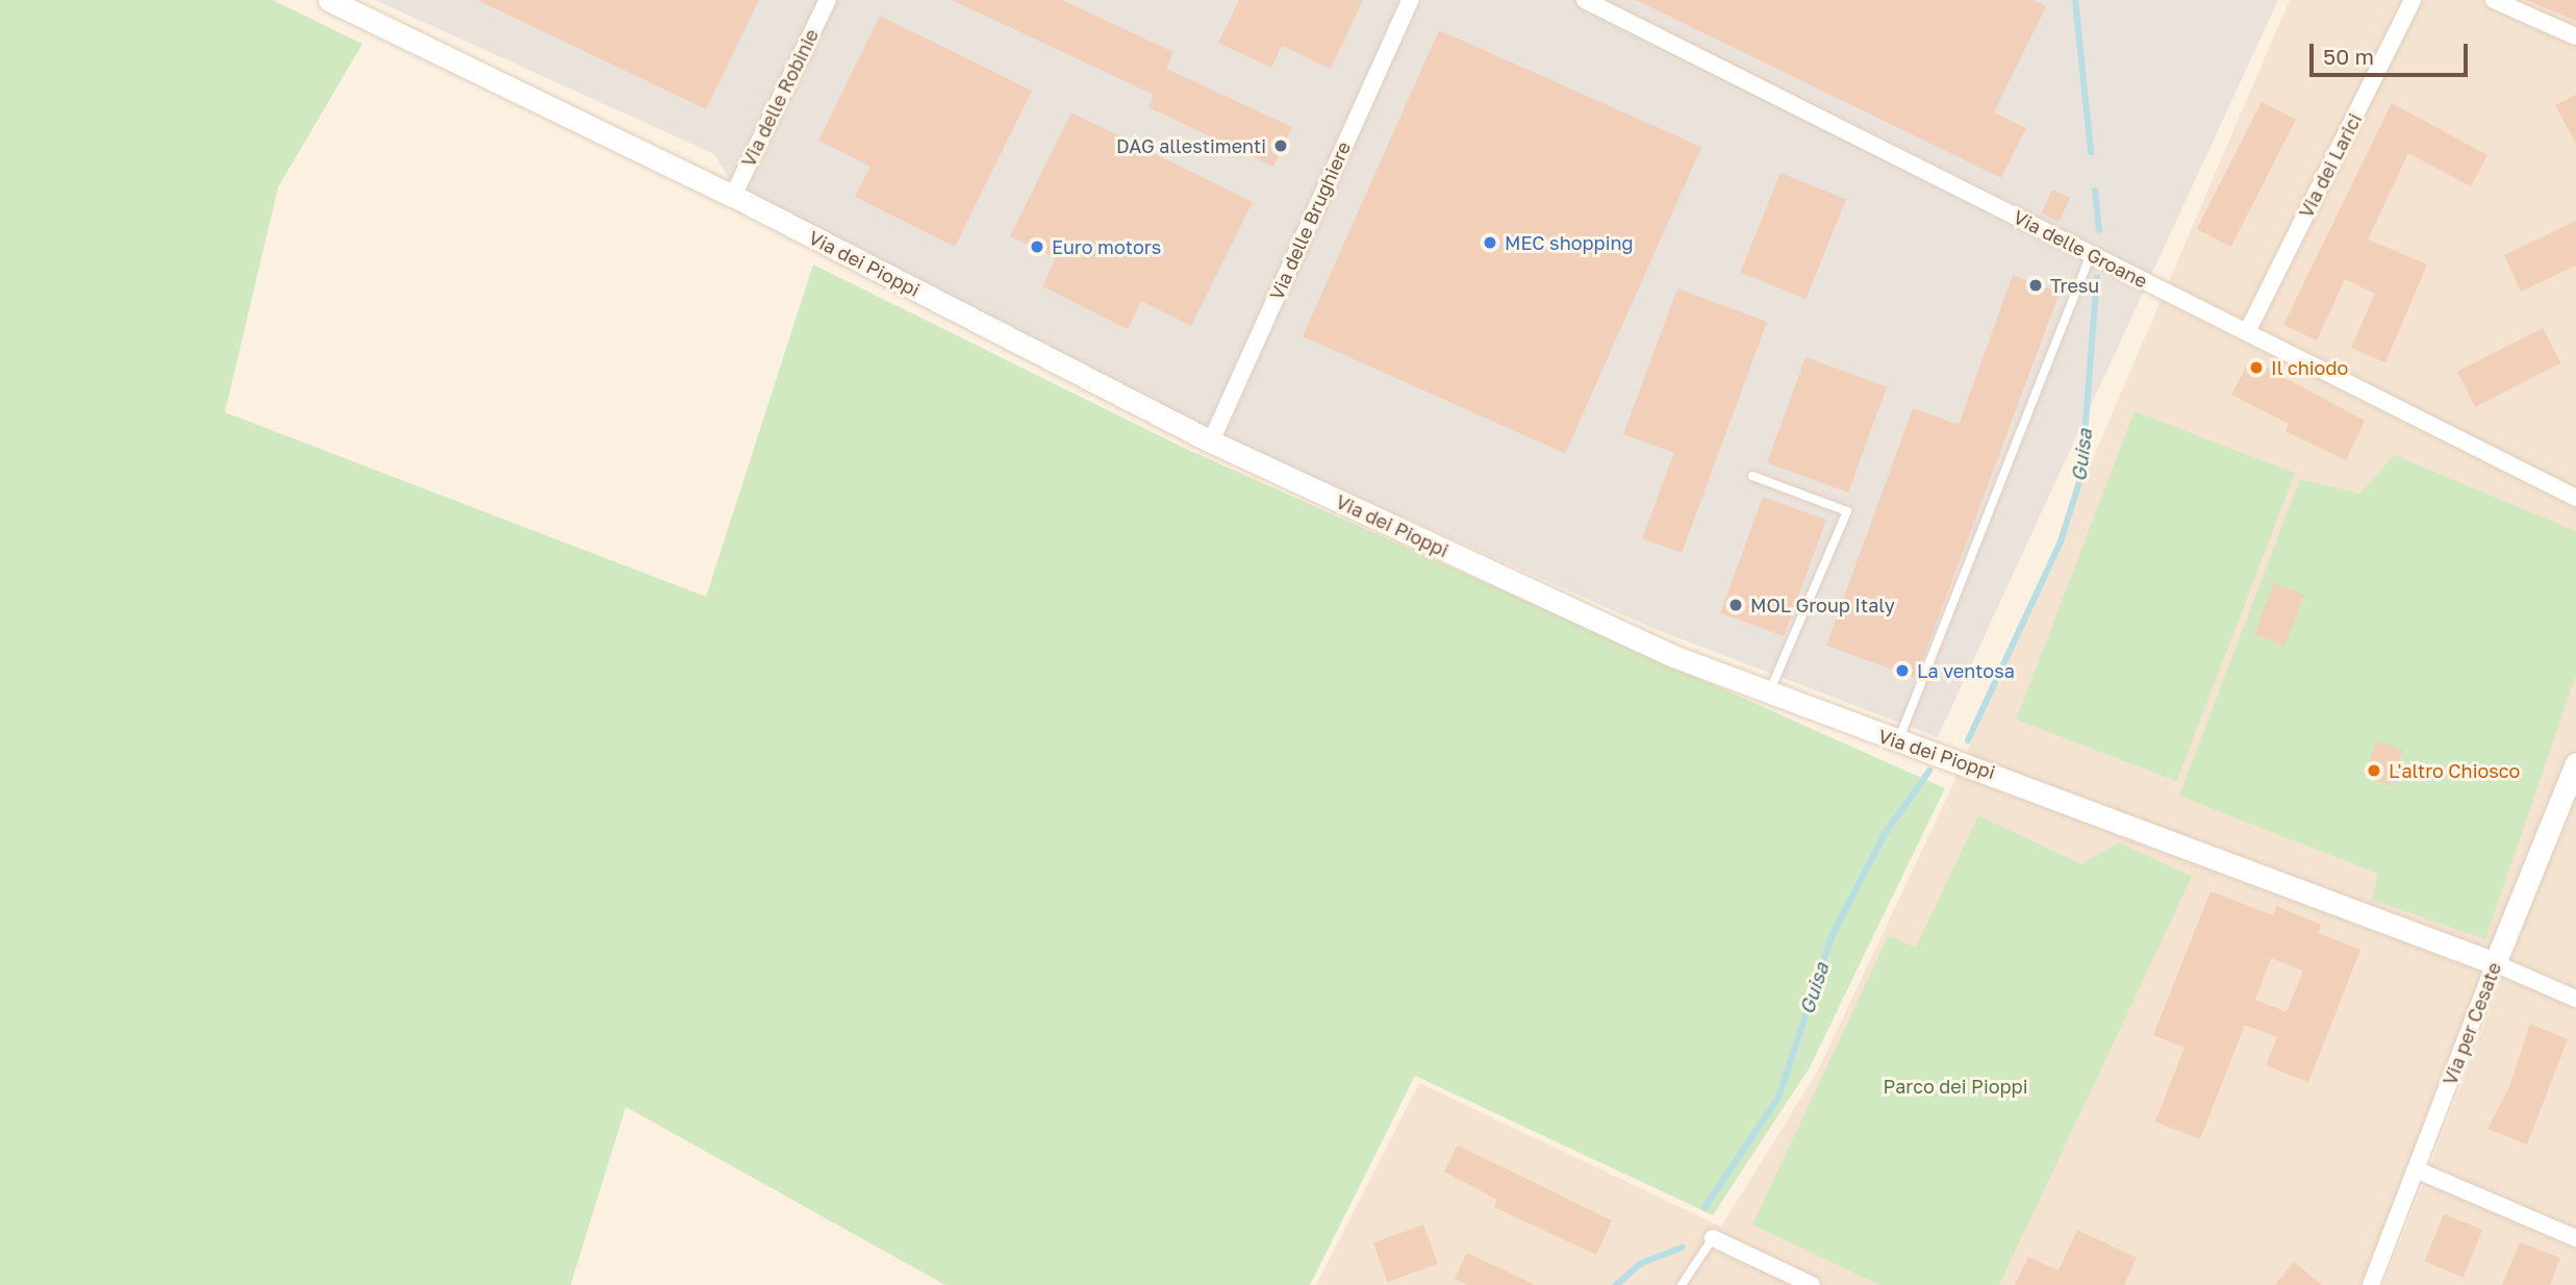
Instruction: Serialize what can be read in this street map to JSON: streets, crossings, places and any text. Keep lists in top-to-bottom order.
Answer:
{
  "streets": {
    "street": [
      "Via delle Robinie",
      "Via dei Larici",
      "Via delle Brughiere",
      "Via delle Groane",
      "Via dei Pioppi",
      "Via per Cesate"
    ]
  },
  "crossings": [
    ["Via delle Robinie", "Via dei Pioppi"],
    ["Via dei Larici", "Via delle Groane"],
    ["Via delle Brughiere", "Via dei Pioppi"],
    ["Via dei Pioppi", "Via per Cesate"]
  ],
  "water": ["Guisa"],
  "parks": ["Parco dei Pioppi"],
  "places": [
    "DAG allestimenti",
    "MEC shopping",
    "Euro motors",
    "Tresu",
    "Il chiodo",
    "MOL Group Italy",
    "La ventosa",
    "L'altro Chiosco"
  ],
  "scale_bar": "50 m"
}
